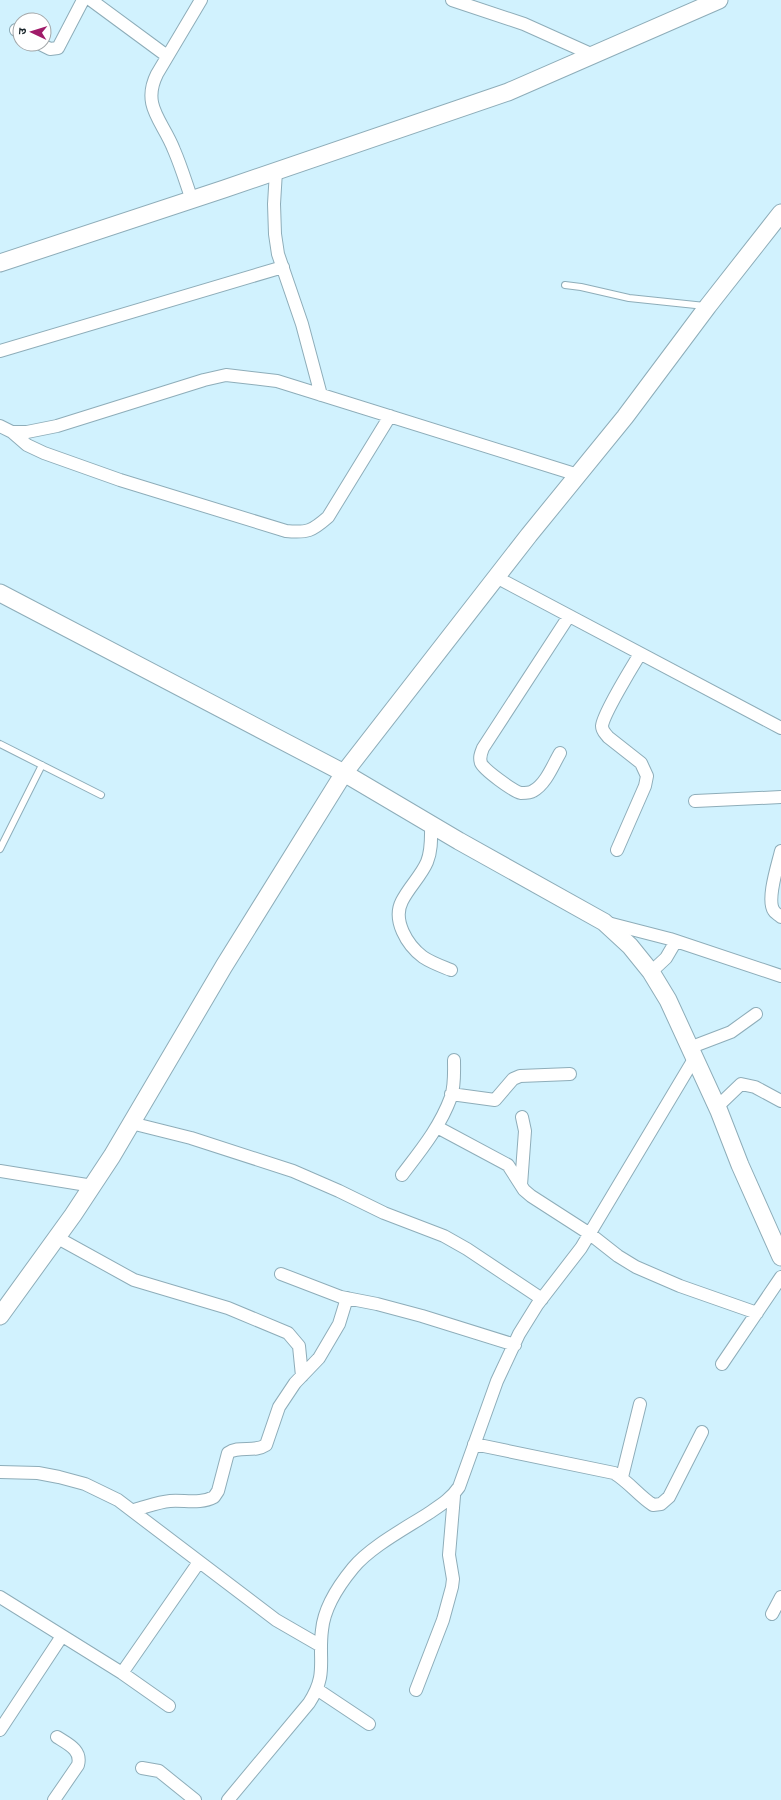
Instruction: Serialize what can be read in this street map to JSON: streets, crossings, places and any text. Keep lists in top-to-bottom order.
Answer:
{
  "north": "left"
}
